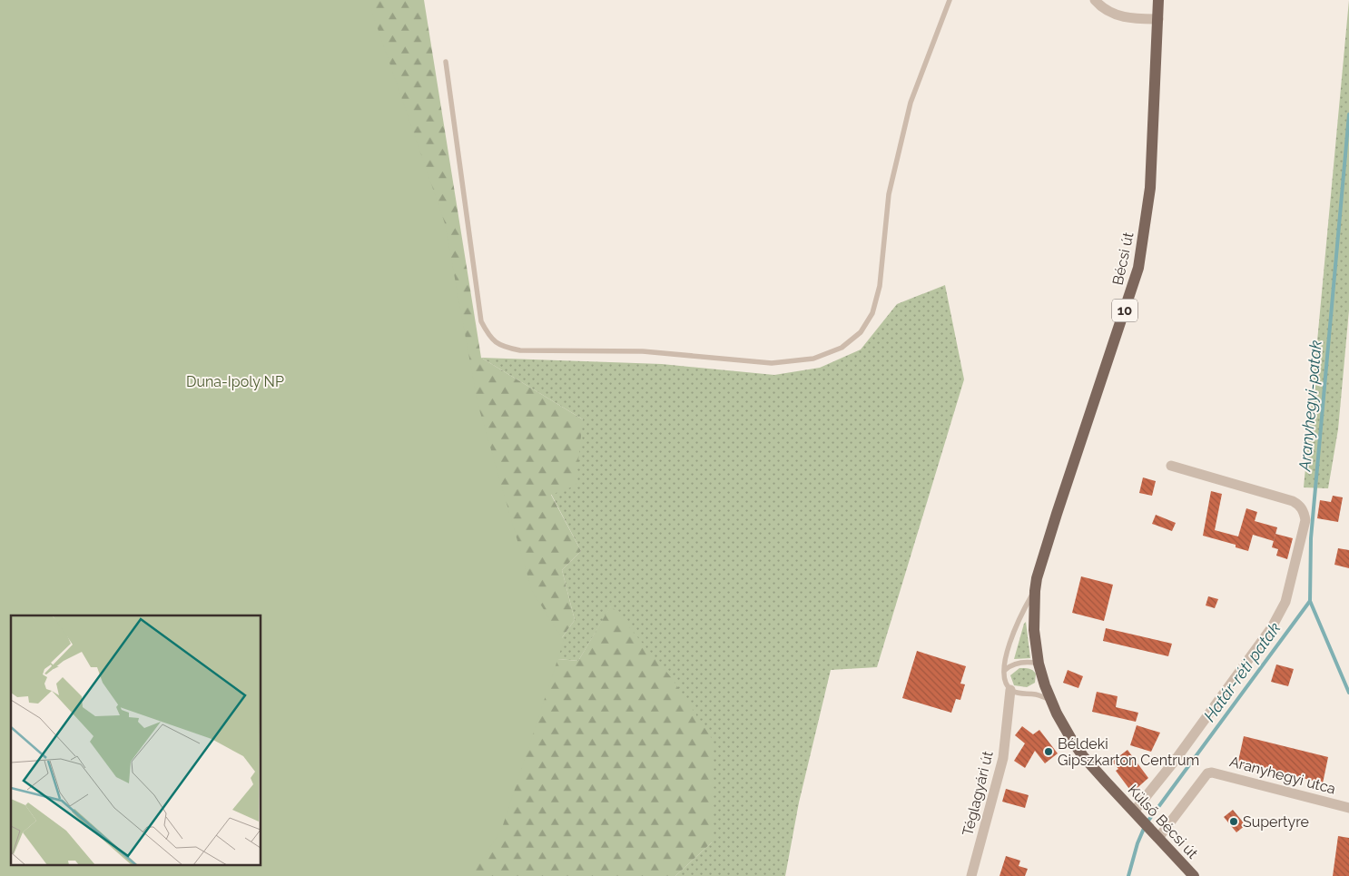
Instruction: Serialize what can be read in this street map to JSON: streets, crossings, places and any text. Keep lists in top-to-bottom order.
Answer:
{
  "streets": {
    "main road": ["Bécsi út", "10", "Külső Bécsi út"],
    "street": ["Aranyhegyi utca", "Téglagyári út"]
  },
  "crossings": [
    ["Bécsi út", "Külső Bécsi út"],
    ["Aranyhegyi utca", "Külső Bécsi út"],
    ["Téglagyári út", "Külső Bécsi út"]
  ],
  "water": ["Aranyhegyi-patak", "Határ-réti patak"],
  "parks": ["Duna-Ipoly NP"],
  "places": ["Béldeki Gipszkarton Centrum", "Supertyre"]
}
